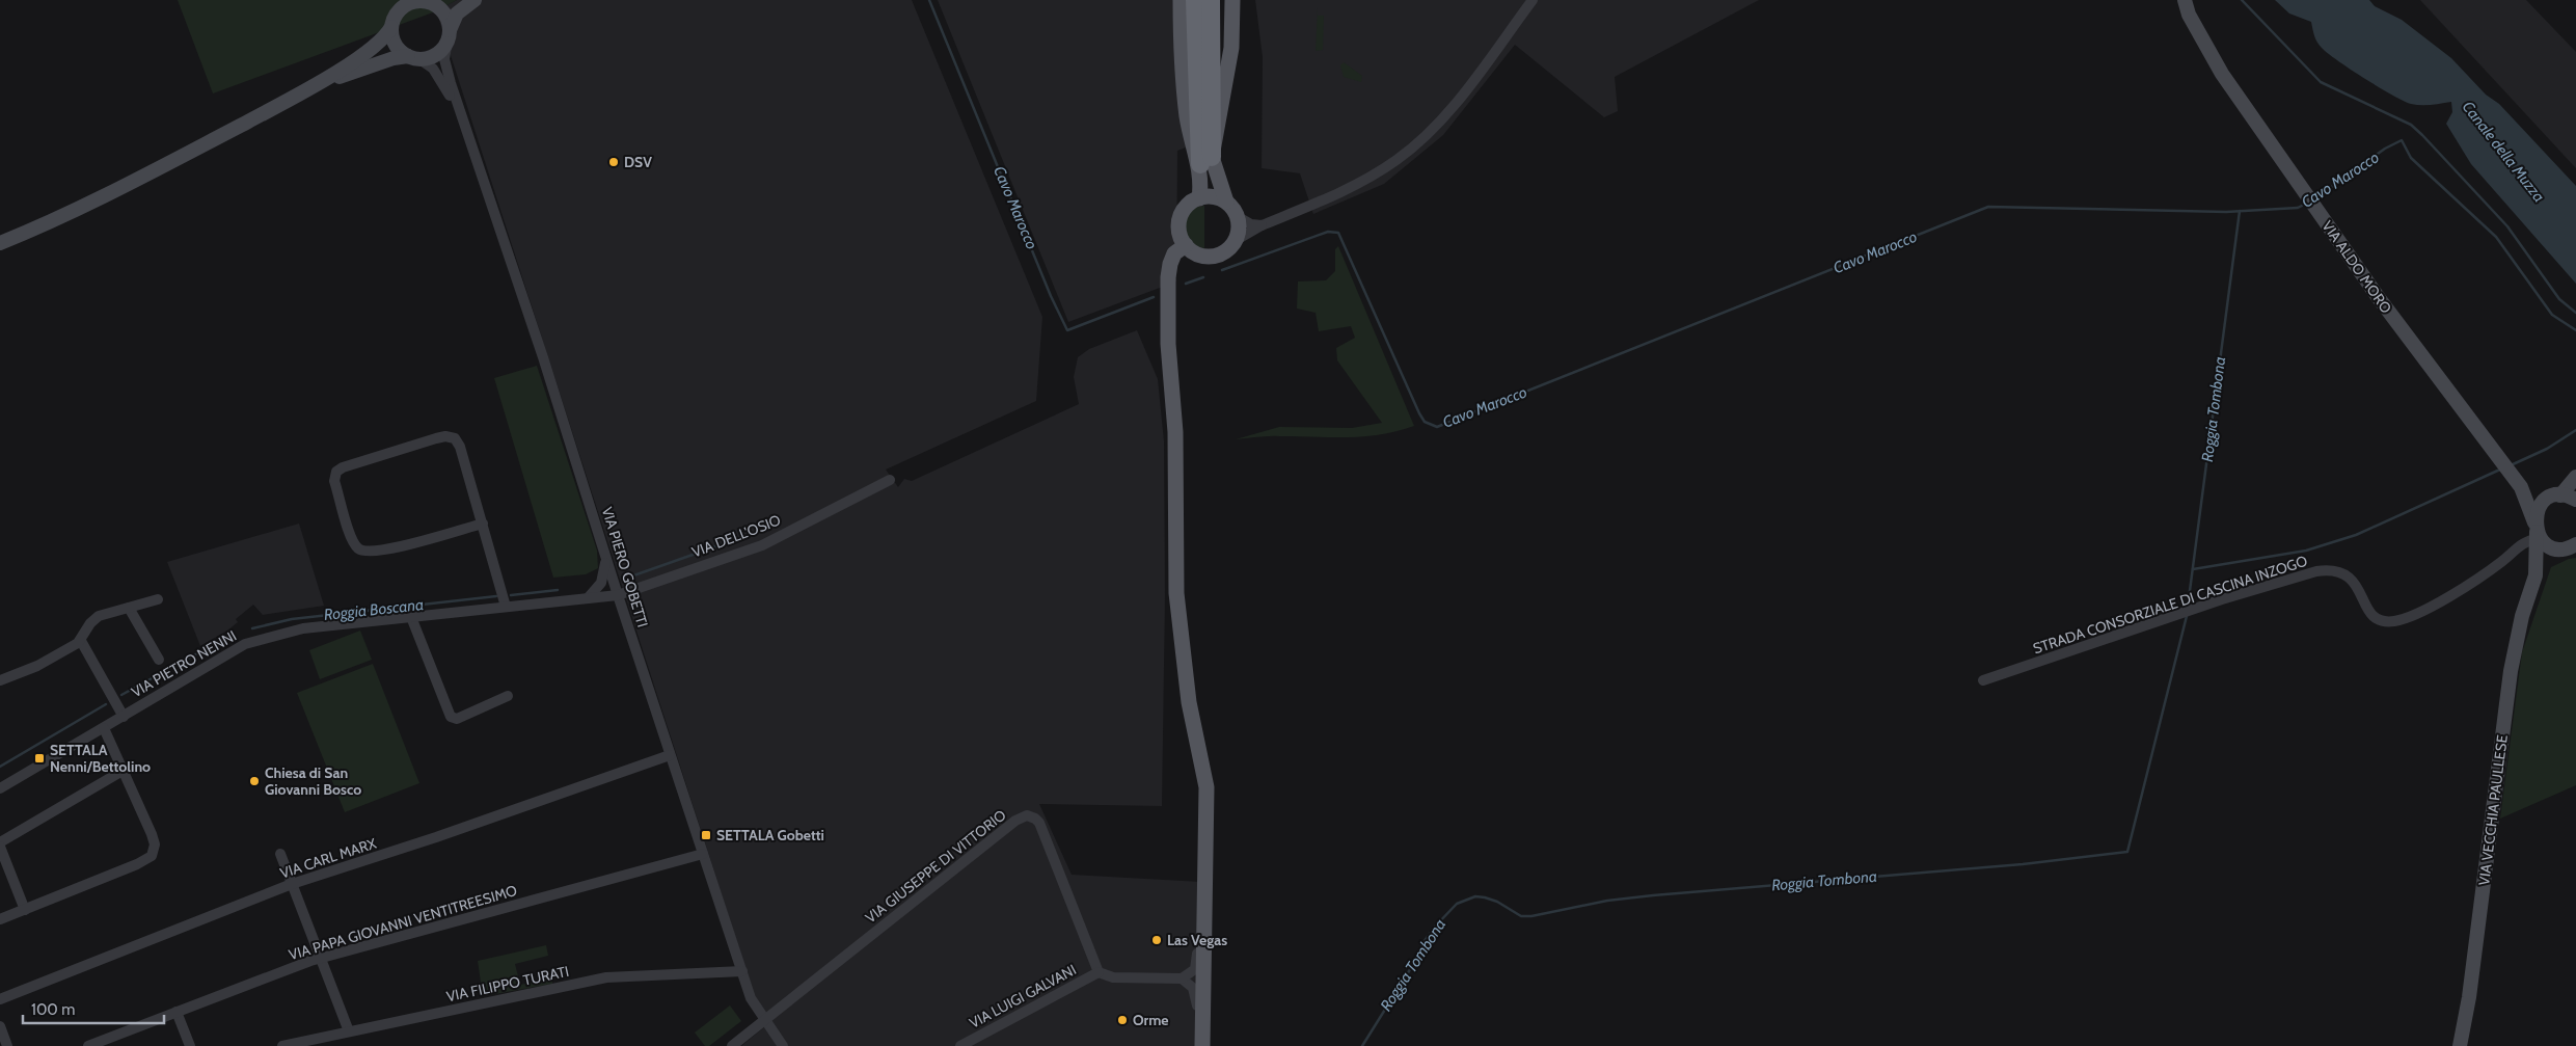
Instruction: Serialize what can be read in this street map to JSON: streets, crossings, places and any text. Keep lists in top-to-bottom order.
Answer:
{
  "streets": {
    "street": [
      "VIA ALDO MORO",
      "VIA DELL'OSIO",
      "VIA PIERO GOBETTI",
      "STRADA CONSORZIALE DI CASCINA INZOGO",
      "VIA PIETRO NENNI",
      "VIA VECCHIA PAULLESE",
      "VIA CARL MARX",
      "VIA GIUSEPPE DI VITTORIO",
      "VIA PAPA GIOVANNI VENTITREESIMO",
      "VIA FILIPPO TURATI",
      "VIA LUIGI GALVANI"
    ]
  },
  "crossings": [
    ["VIA ALDO MORO", "STRADA CONSORZIALE DI CASCINA INZOGO"],
    ["VIA ALDO MORO", "VIA VECCHIA PAULLESE"],
    ["VIA DELL'OSIO", "VIA PIERO GOBETTI"],
    ["VIA DELL'OSIO", "VIA PIETRO NENNI"],
    ["VIA PIERO GOBETTI", "VIA PIETRO NENNI"],
    ["VIA PIERO GOBETTI", "VIA CARL MARX"],
    ["VIA PIERO GOBETTI", "VIA GIUSEPPE DI VITTORIO"],
    ["VIA PIERO GOBETTI", "VIA PAPA GIOVANNI VENTITREESIMO"],
    ["VIA PIERO GOBETTI", "VIA FILIPPO TURATI"],
    ["STRADA CONSORZIALE DI CASCINA INZOGO", "VIA VECCHIA PAULLESE"],
    ["VIA GIUSEPPE DI VITTORIO", "VIA LUIGI GALVANI"]
  ],
  "water": [
    "Canale della Muzza",
    "Cavo Marocco",
    "Roggia Tombona",
    "Roggia Boscana"
  ],
  "places": {
    "other": [
      "DSV",
      "Chiesa di San Giovanni Bosco",
      "Las Vegas",
      "Orme"
    ],
    "transit": ["SETTALA Nenni/Bettolino", "SETTALA Gobetti"]
  },
  "scale_bar": "100 m"
}
